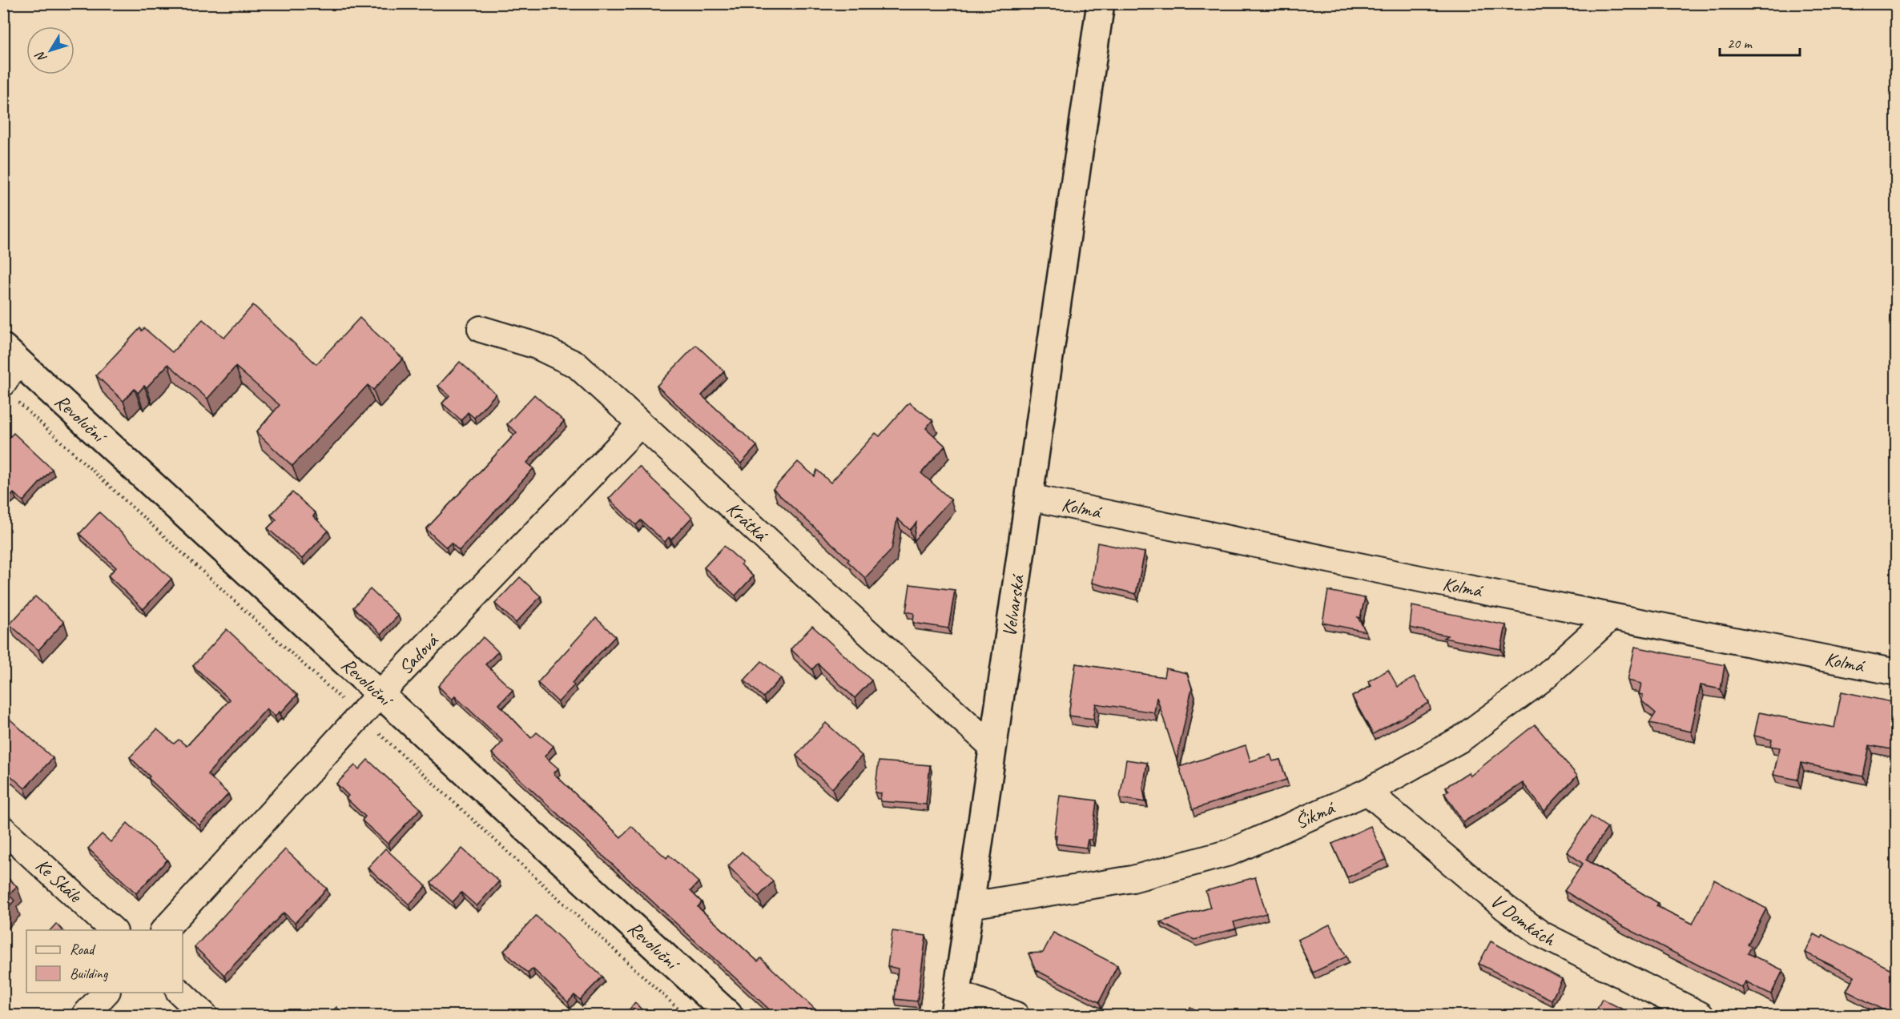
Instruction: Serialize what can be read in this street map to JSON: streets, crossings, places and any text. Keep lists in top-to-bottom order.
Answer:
{
  "streets": {
    "main road": ["Revoluční", "Velvarská"],
    "street": [
      "Kolmá",
      "Krátká",
      "Sadová",
      "Šikmá",
      "Ke Skále",
      "V Domkách"
    ]
  },
  "crossings": [
    ["Revoluční", "Sadová"],
    ["Kolmá", "Velvarská"],
    ["Kolmá", "Šikmá"],
    ["Krátká", "Velvarská"],
    ["Krátká", "Sadová"],
    ["Velvarská", "Šikmá"],
    ["Šikmá", "V Domkách"]
  ],
  "legend": ["Road", "Building"],
  "scale_bar": "20 m",
  "north": "bottom left"
}
